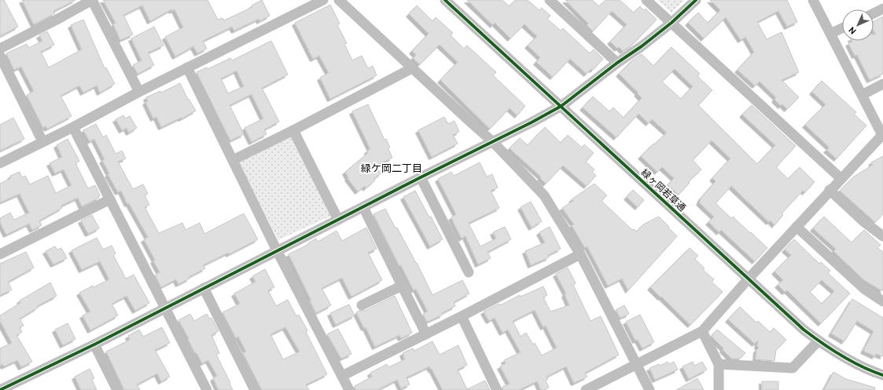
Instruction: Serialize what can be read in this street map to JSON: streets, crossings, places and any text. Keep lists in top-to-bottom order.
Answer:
{
  "streets": {
    "street": ["緑ヶ岡若草通"]
  },
  "districts": ["緑ケ岡二丁目"],
  "north": "bottom left"
}
